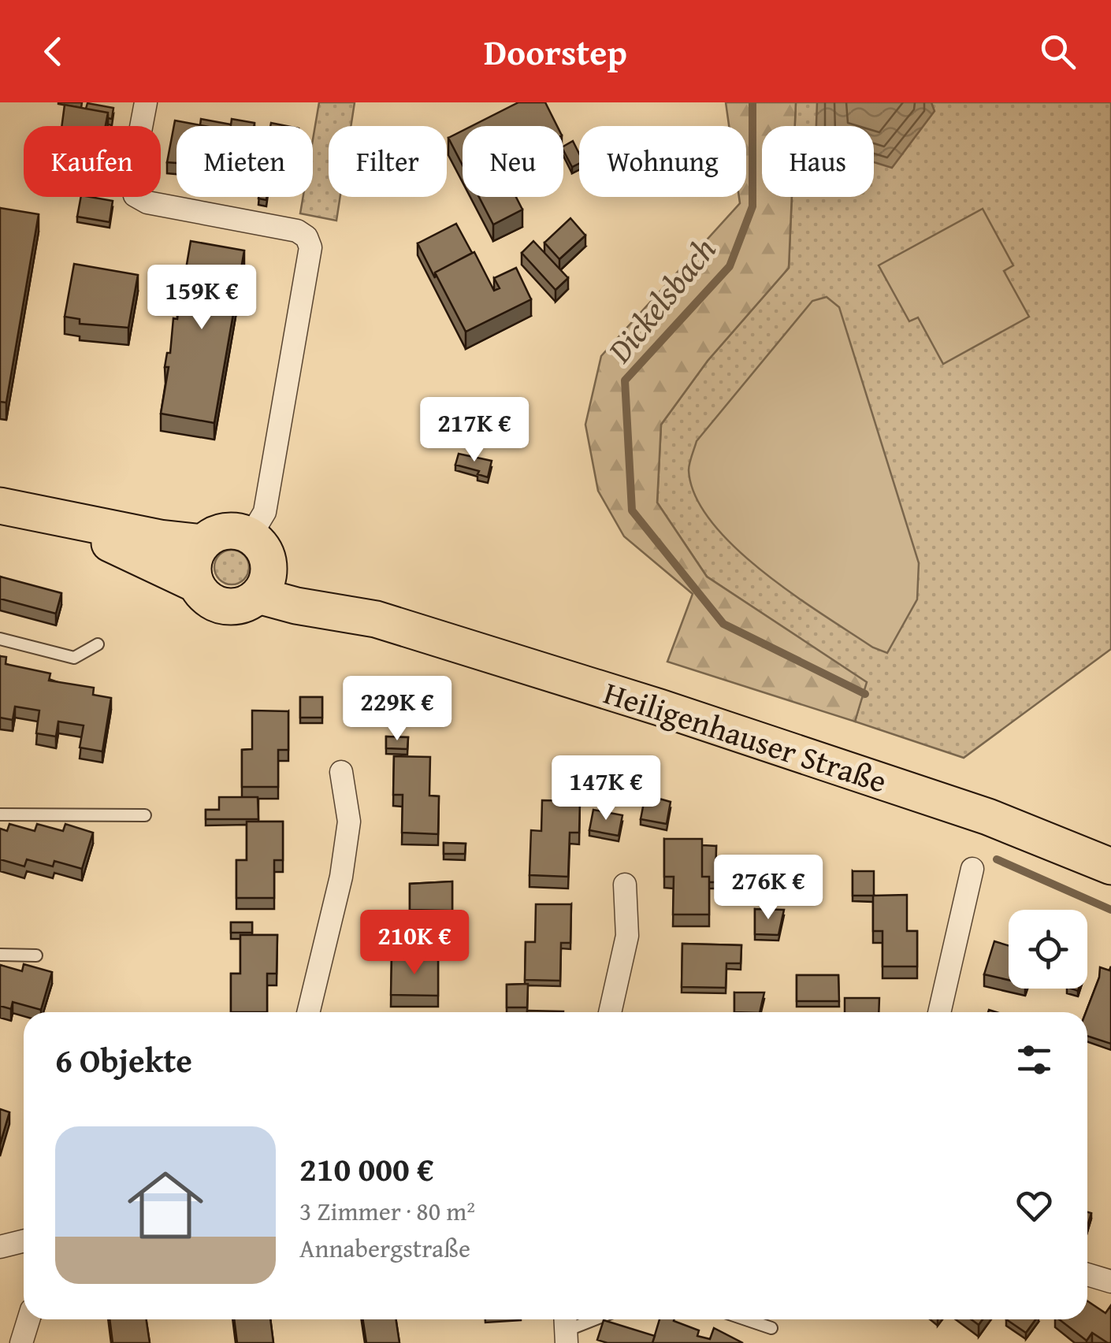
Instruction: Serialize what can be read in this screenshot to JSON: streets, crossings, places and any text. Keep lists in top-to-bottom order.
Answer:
{
  "streets": {
    "main road": ["Heiligenhauser Straße"]
  },
  "water": ["Dickelsbach"],
  "page": {
    "header": "Doorstep",
    "chip": [
      "Kaufen",
      "Mieten",
      "Filter",
      "Neu",
      "Wohnung",
      "Haus"
    ],
    "price": [
      "159K €",
      "217K €",
      "229K €",
      "147K €",
      "276K €",
      "210K €"
    ],
    "heading": "6 Objekte",
    "list": [
      {
        "name": "210 000 €",
        "note": "3 Zimmer · 80 m² · Annabergstraße"
      }
    ]
  }
}
